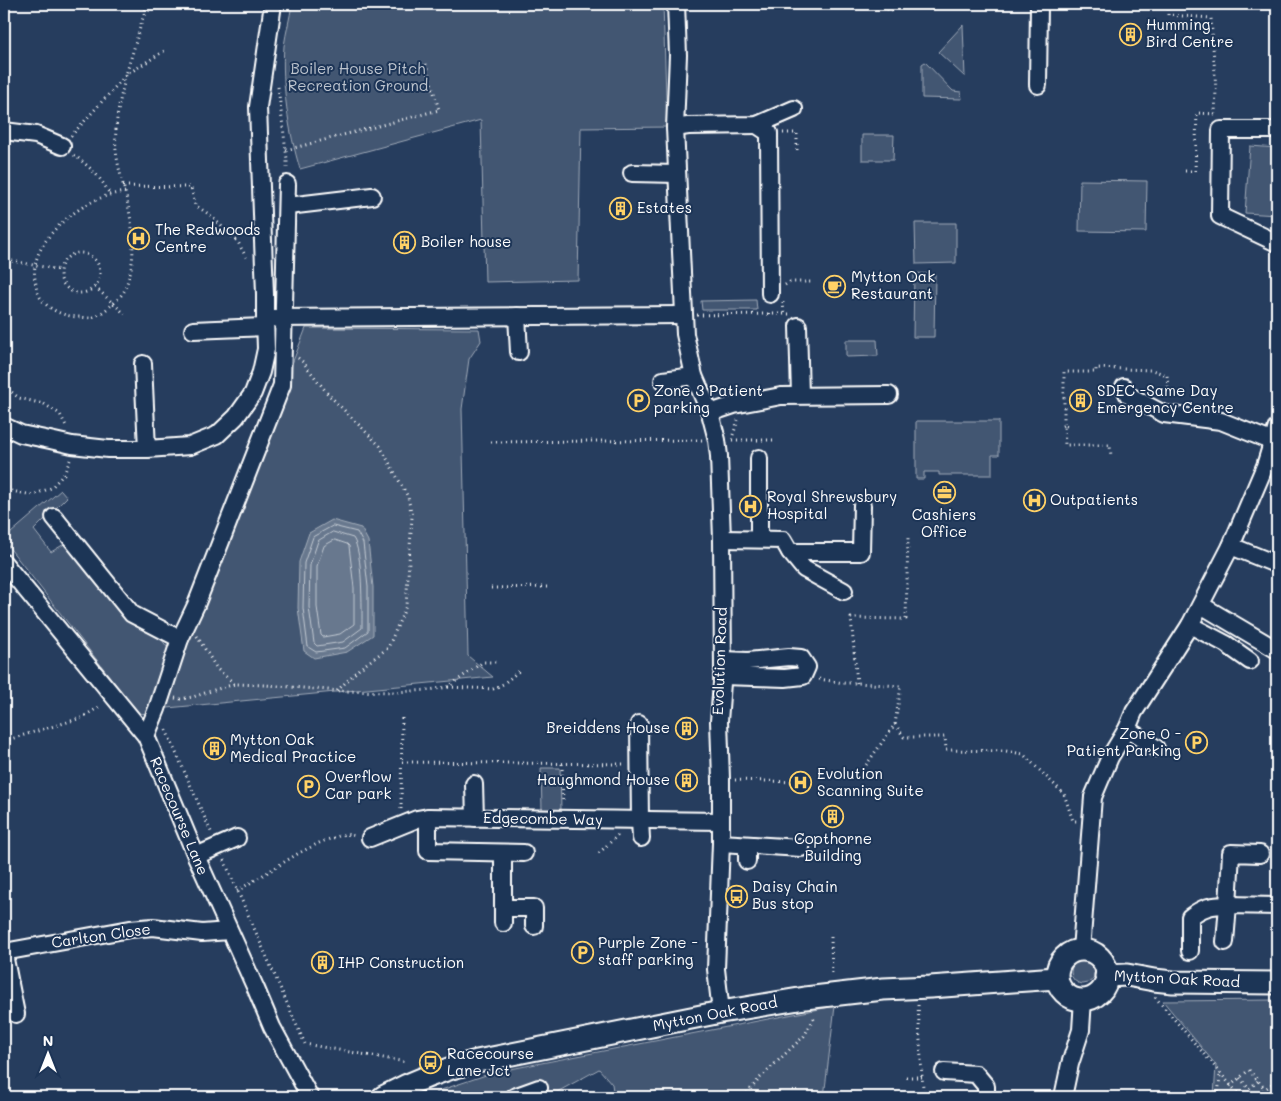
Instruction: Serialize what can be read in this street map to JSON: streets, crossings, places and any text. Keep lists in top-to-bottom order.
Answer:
{
  "streets": {
    "main road": ["Mytton Oak Road"],
    "street": [
      "Evolution Road",
      "Racecourse Lane",
      "Edgecombe Way",
      "Carlton Close"
    ]
  },
  "crossings": [
    ["Evolution Road", "Edgecombe Way"],
    ["Evolution Road", "Mytton Oak Road"],
    ["Racecourse Lane", "Carlton Close"]
  ],
  "parks": ["Boiler House Pitch Recreation Ground"],
  "places": {
    "building": [
      "Humming Bird Centre",
      "Estates",
      "Boiler house",
      "SDEC -Same Day Emergency Centre",
      "Breiddens House",
      "Mytton Oak Medical Practice",
      "Haughmond House",
      "Copthorne Building",
      "IHP Construction"
    ],
    "hospital": [
      "The Redwoods Centre",
      "Outpatients",
      "Royal Shrewsbury Hospital",
      "Evolution Scanning Suite"
    ],
    "cafe": ["Mytton Oak Restaurant"],
    "parking": [
      "Zone 3 Patient parking",
      "Zone 0 - Patient Parking",
      "Overflow Car park",
      "Purple Zone - staff parking"
    ],
    "office": ["Cashiers Office"],
    "bus stop": ["Daisy Chain Bus stop", "Racecourse Lane Jct"]
  },
  "north": "top"
}
